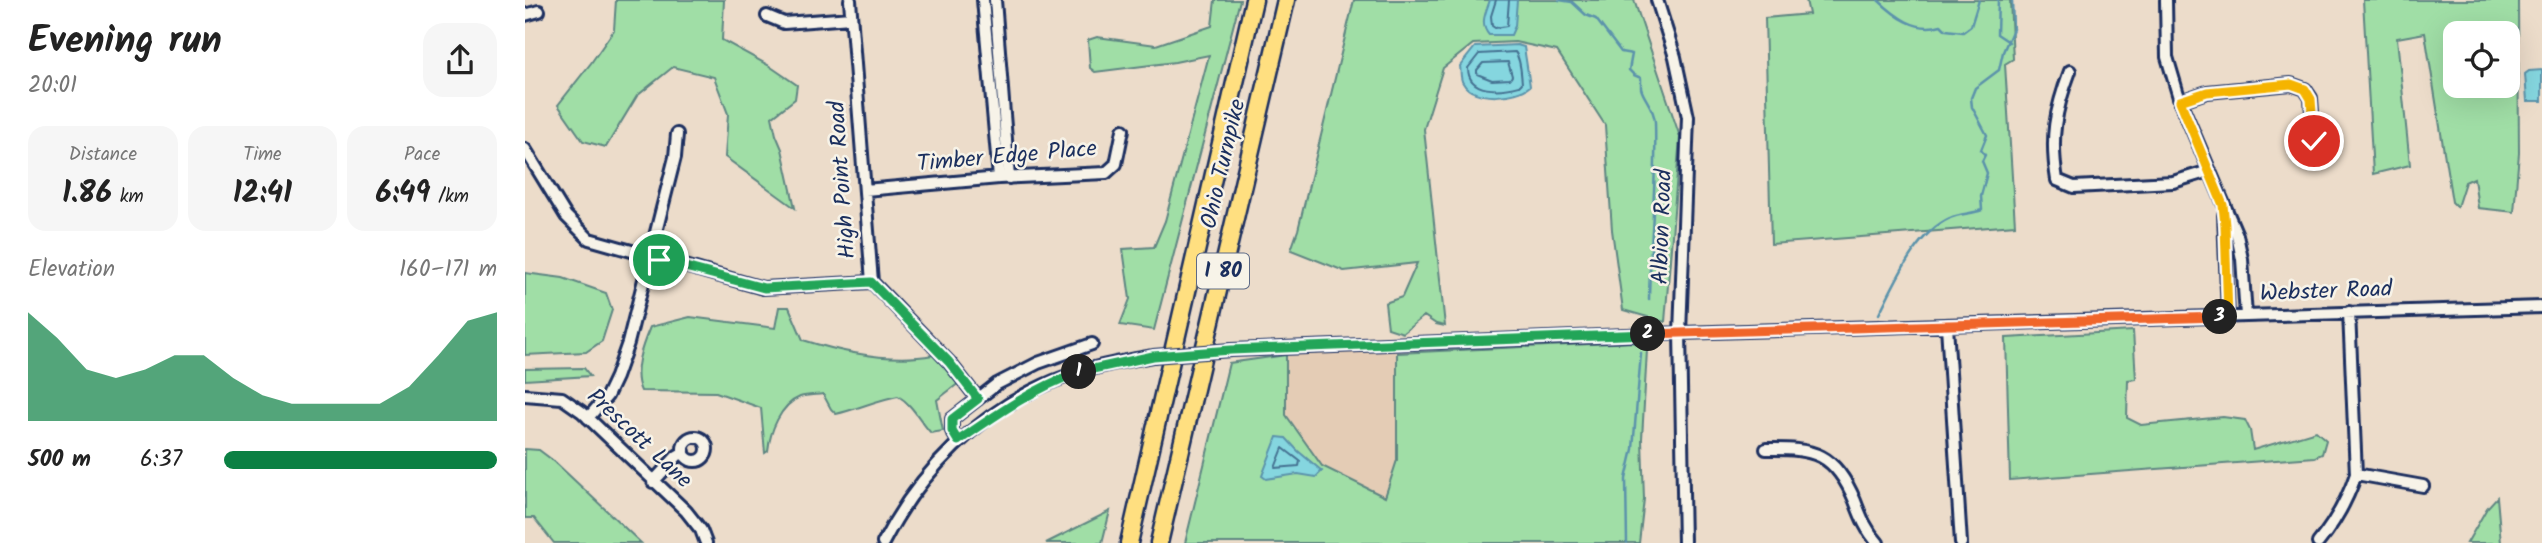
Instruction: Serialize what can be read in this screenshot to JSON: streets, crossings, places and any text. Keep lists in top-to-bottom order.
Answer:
{
  "streets": {
    "highway": ["Ohio Turnpike", "I 80"],
    "street": [
      "Timber Edge Place",
      "High Point Road",
      "Albion Road",
      "Webster Road",
      "Prescott Lane"
    ]
  },
  "crossings": [
    ["Timber Edge Place", "High Point Road"],
    ["Albion Road", "Webster Road"]
  ],
  "page": {
    "heading": ["Evening run", "20:01"],
    "stats": [
      ["Distance", "1.86 km"],
      ["Time", "12:41"],
      ["Pace", "6:49 /km"]
    ],
    "chart": ["Elevation", "160–171 m"],
    "pins": ["3", "2", "1"],
    "list": [
      {
        "name": "500 m",
        "note": "6:37"
      }
    ]
  }
}
